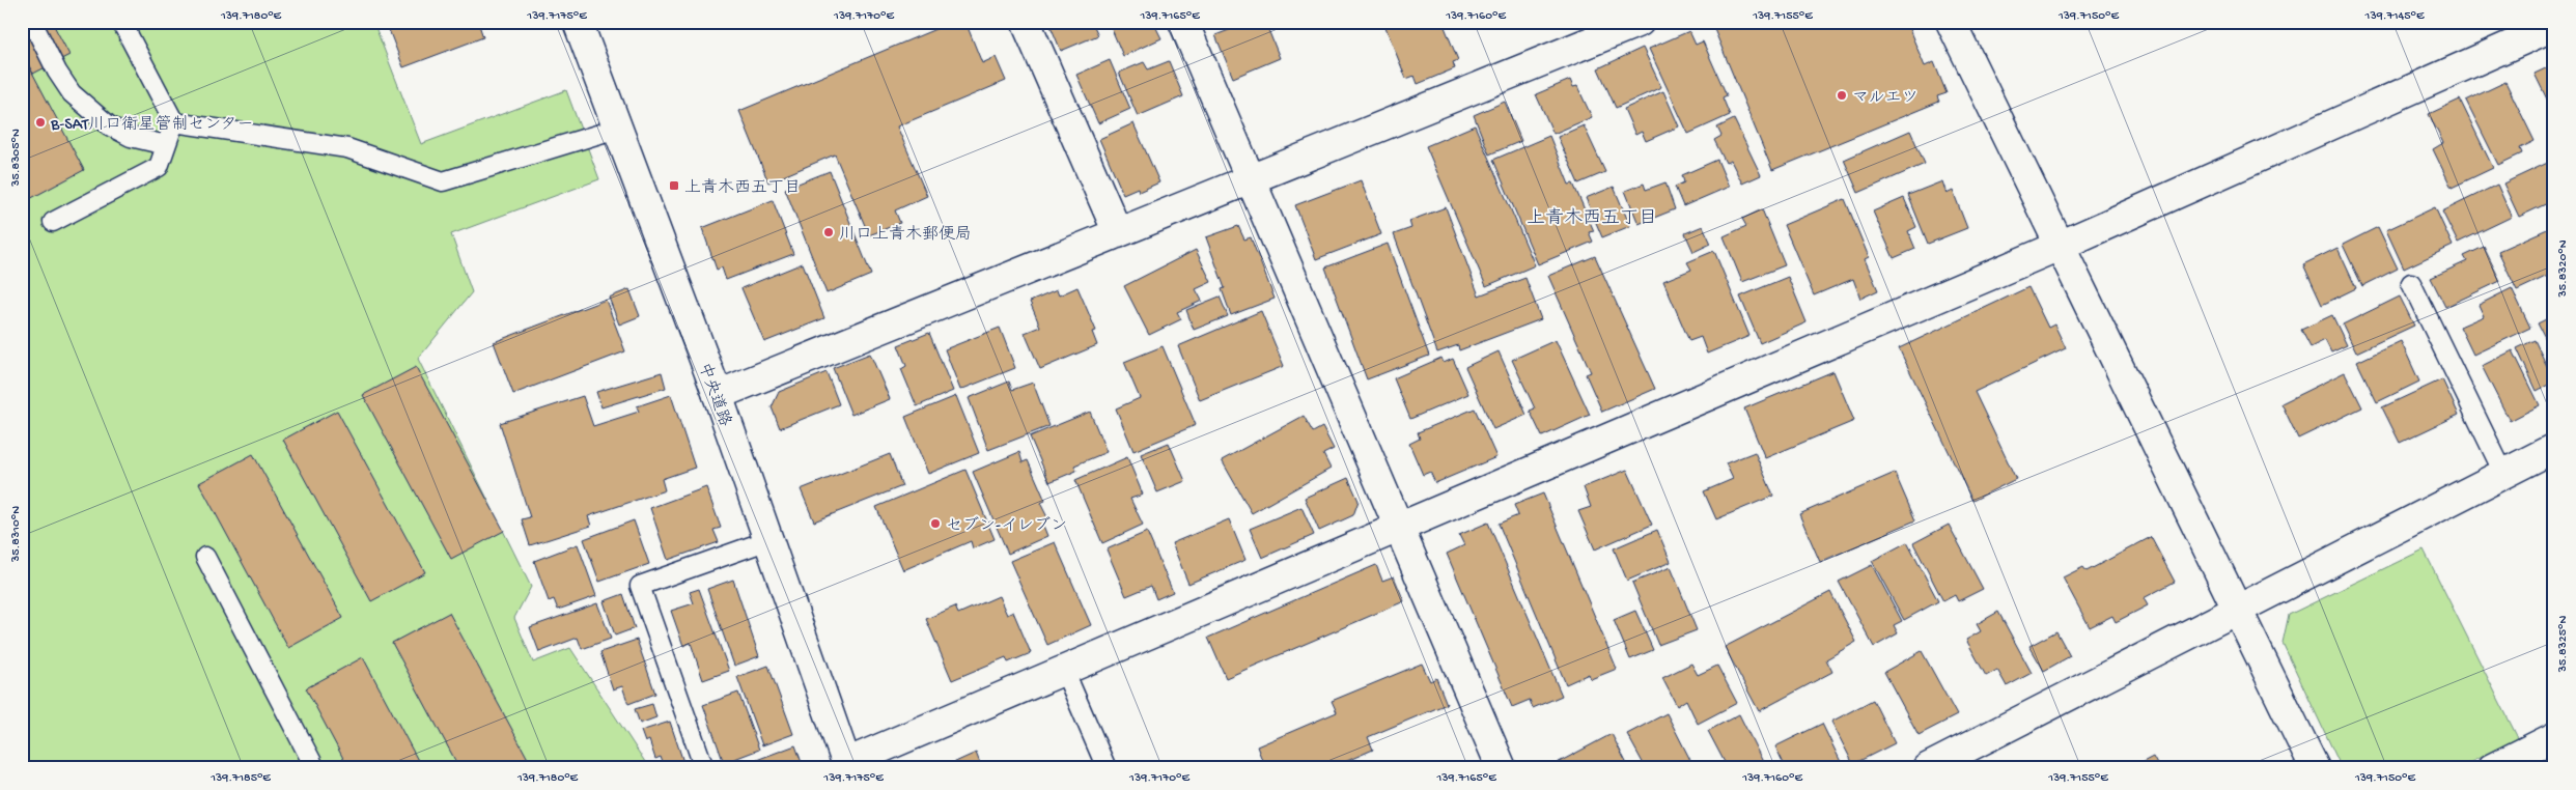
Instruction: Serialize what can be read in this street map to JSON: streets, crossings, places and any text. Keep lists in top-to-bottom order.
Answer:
{
  "streets": {
    "street": ["中央道路"]
  },
  "districts": ["上青木西五丁目"],
  "places": {
    "other": [
      "マルエツ",
      "B-SAT川口衛星管制センター",
      "川口上青木郵便局",
      "セブン-イレブン"
    ],
    "transit": ["上青木西五丁目"]
  },
  "coordinates": [
    "139.7180°E",
    "139.7175°E",
    "139.7170°E",
    "139.7165°E",
    "139.7160°E",
    "139.7155°E",
    "139.7150°E",
    "139.7145°E",
    "35.8305°N",
    "35.8320°N",
    "35.8310°N",
    "35.8325°N",
    "139.7185°E"
  ]
}
